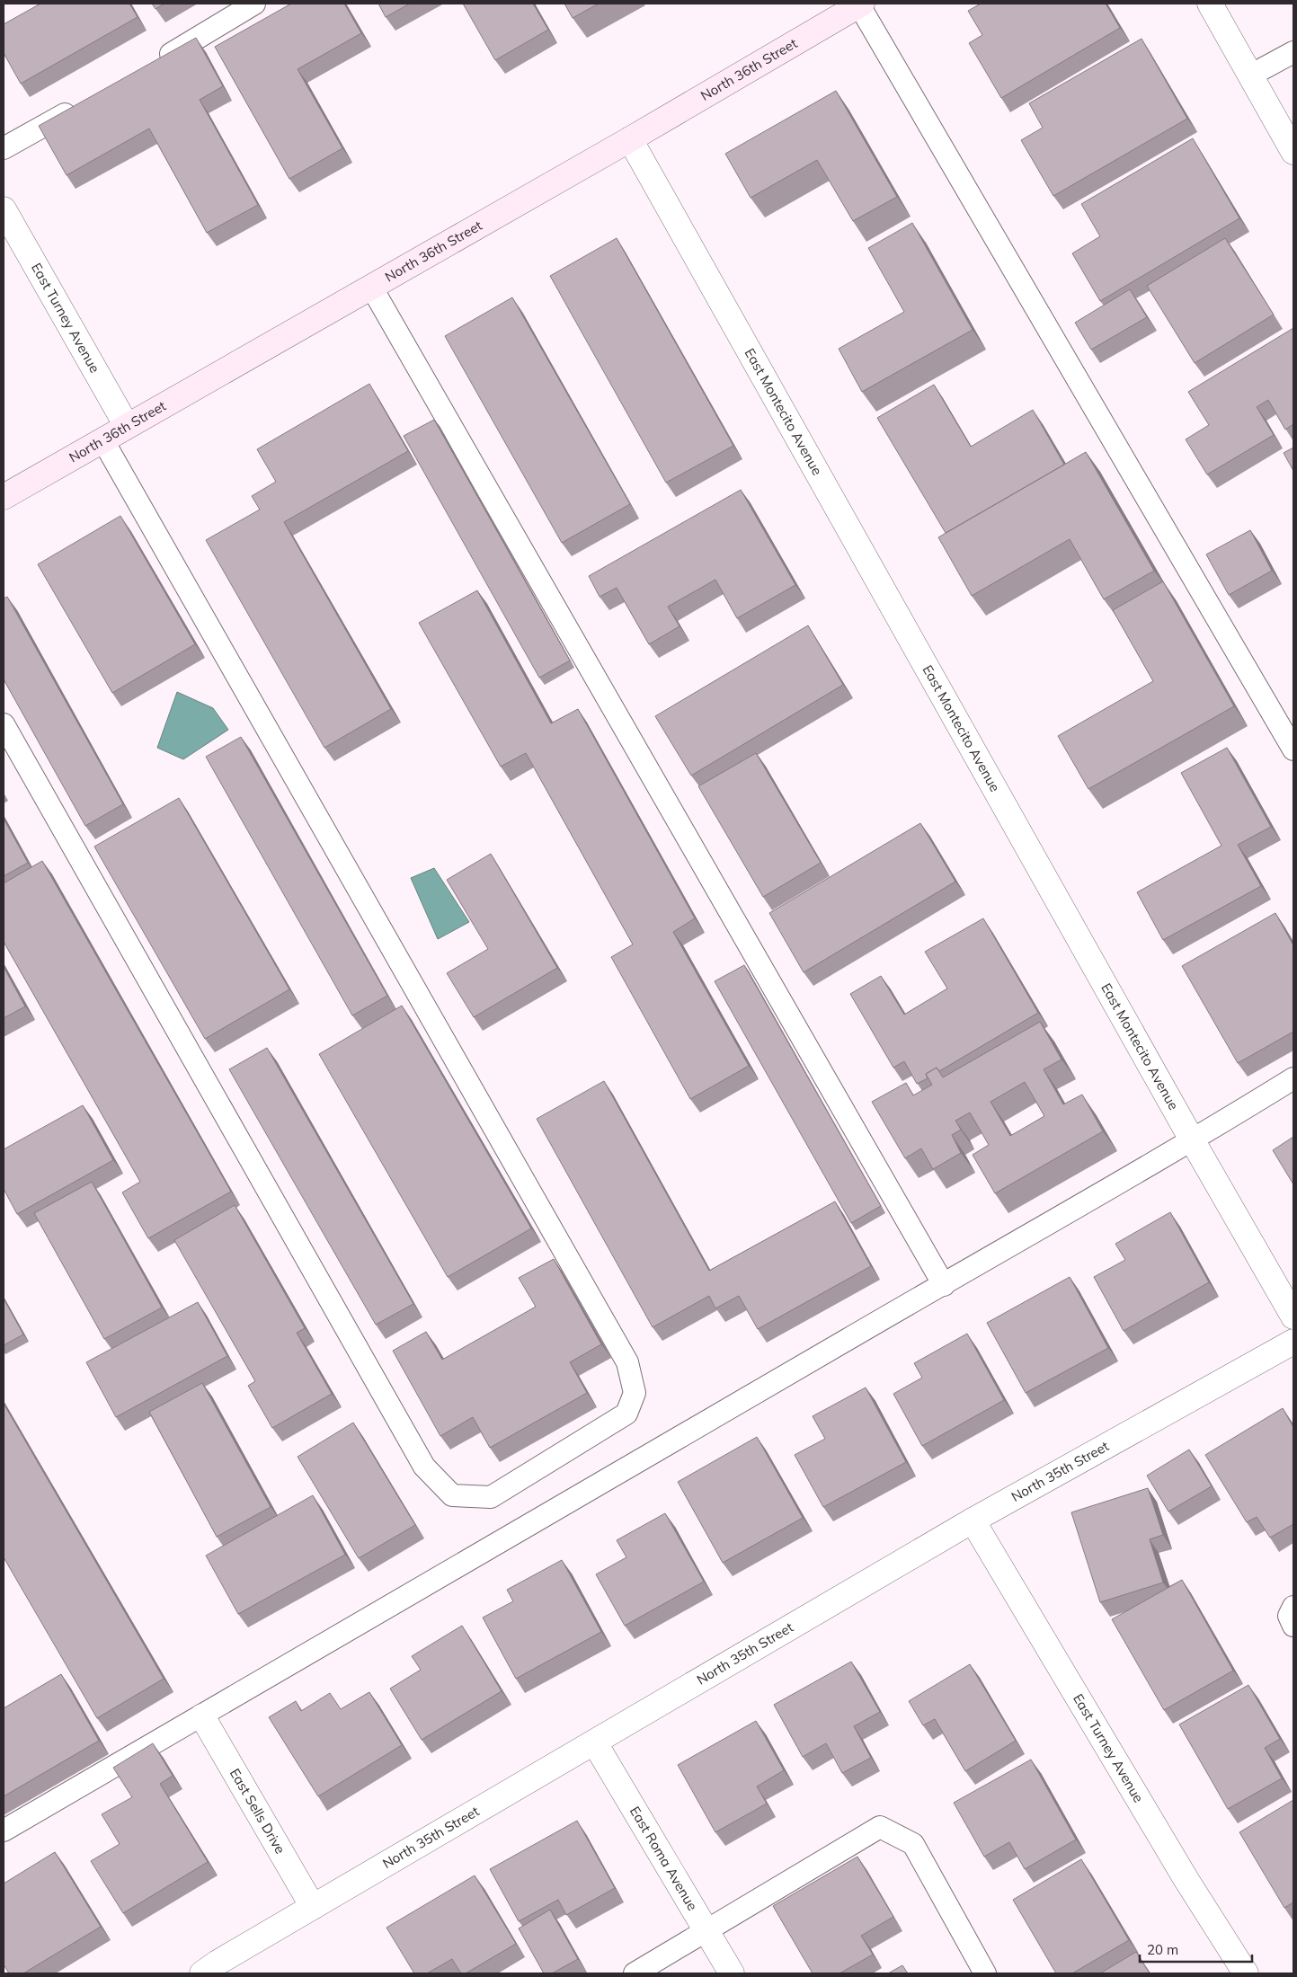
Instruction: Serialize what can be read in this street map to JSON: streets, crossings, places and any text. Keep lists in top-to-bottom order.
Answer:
{
  "streets": {
    "main road": ["North 36th Street"],
    "street": [
      "East Turney Avenue",
      "East Montecito Avenue",
      "North 35th Street",
      "East Sells Drive",
      "East Roma Avenue"
    ]
  },
  "crossings": [
    ["North 36th Street", "East Turney Avenue"],
    ["North 36th Street", "East Montecito Avenue"],
    ["East Turney Avenue", "North 35th Street"],
    ["North 35th Street", "East Sells Drive"],
    ["North 35th Street", "East Roma Avenue"]
  ],
  "scale_bar": "20 m"
}
